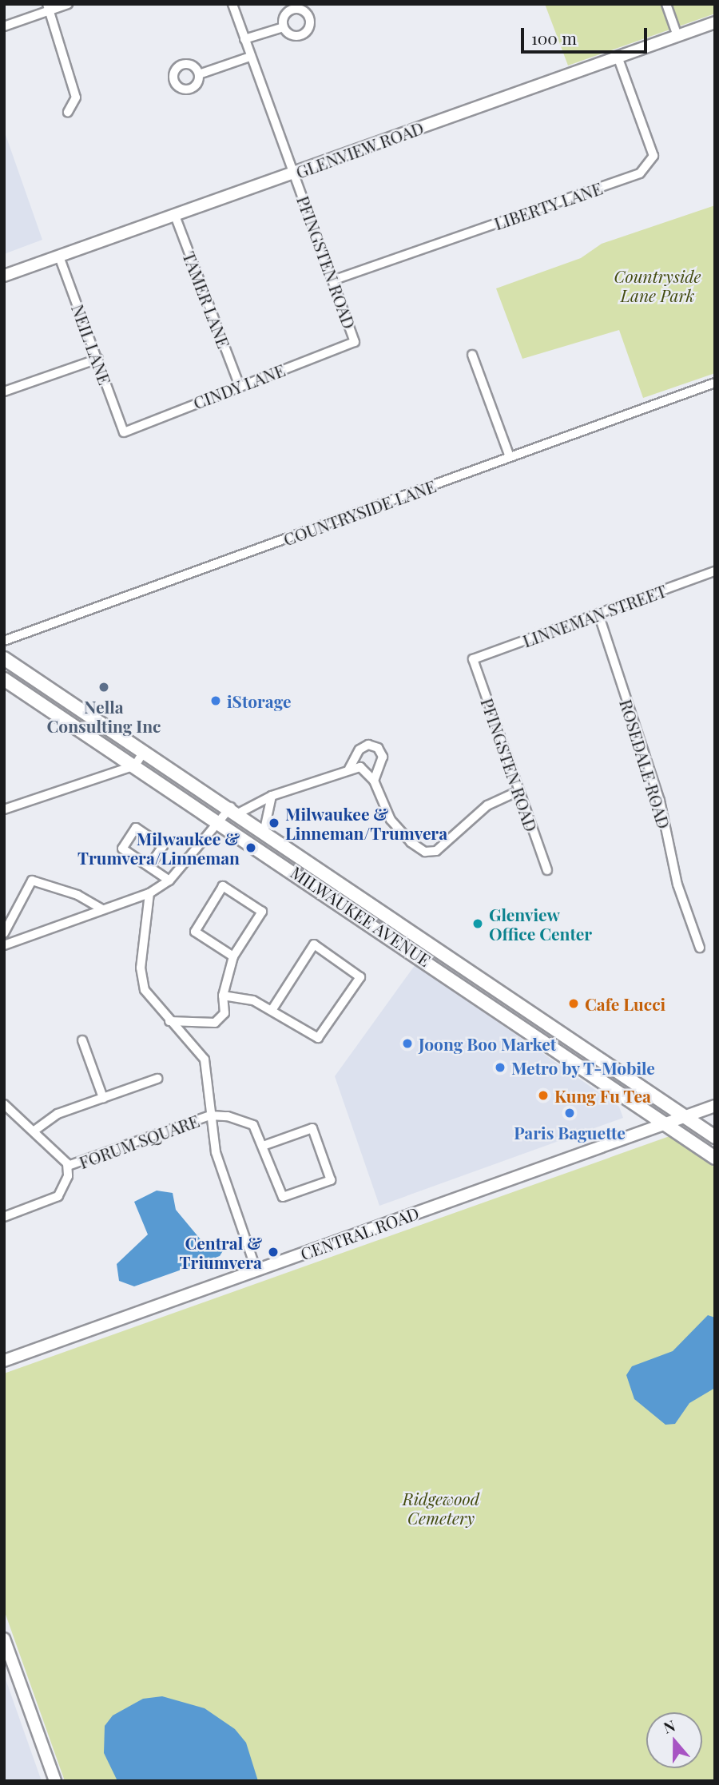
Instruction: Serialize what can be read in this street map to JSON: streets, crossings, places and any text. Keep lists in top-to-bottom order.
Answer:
{
  "streets": {
    "main road": ["GLENVIEW ROAD", "MILWAUKEE AVENUE", "CENTRAL ROAD"],
    "street": [
      "LIBERTY LANE",
      "PFINGSTEN ROAD",
      "TAMER LANE",
      "NEIL LANE",
      "CINDY LANE",
      "COUNTRYSIDE LANE",
      "LINNEMAN STREET",
      "ROSEDALE ROAD",
      "FORUM SQUARE"
    ]
  },
  "crossings": [
    ["GLENVIEW ROAD", "LIBERTY LANE"],
    ["GLENVIEW ROAD", "PFINGSTEN ROAD"],
    ["GLENVIEW ROAD", "TAMER LANE"],
    ["GLENVIEW ROAD", "NEIL LANE"],
    ["LIBERTY LANE", "PFINGSTEN ROAD"],
    ["PFINGSTEN ROAD", "CINDY LANE"],
    ["PFINGSTEN ROAD", "LINNEMAN STREET"],
    ["TAMER LANE", "CINDY LANE"],
    ["NEIL LANE", "CINDY LANE"],
    ["LINNEMAN STREET", "ROSEDALE ROAD"],
    ["MILWAUKEE AVENUE", "CENTRAL ROAD"]
  ],
  "parks": ["Countryside Lane Park", "Ridgewood Cemetery"],
  "places": [
    "Nella Consulting Inc",
    "iStorage",
    "Milwaukee & Linneman/Trumvera",
    "Milwaukee & Trumvera/Linneman",
    "Glenview Office Center",
    "Cafe Lucci",
    "Joong Boo Market",
    "Metro by T-Mobile",
    "Kung Fu Tea",
    "Paris Baguette",
    "Central & Triumvera"
  ],
  "scale_bar": "100 m",
  "north": "top"
}
